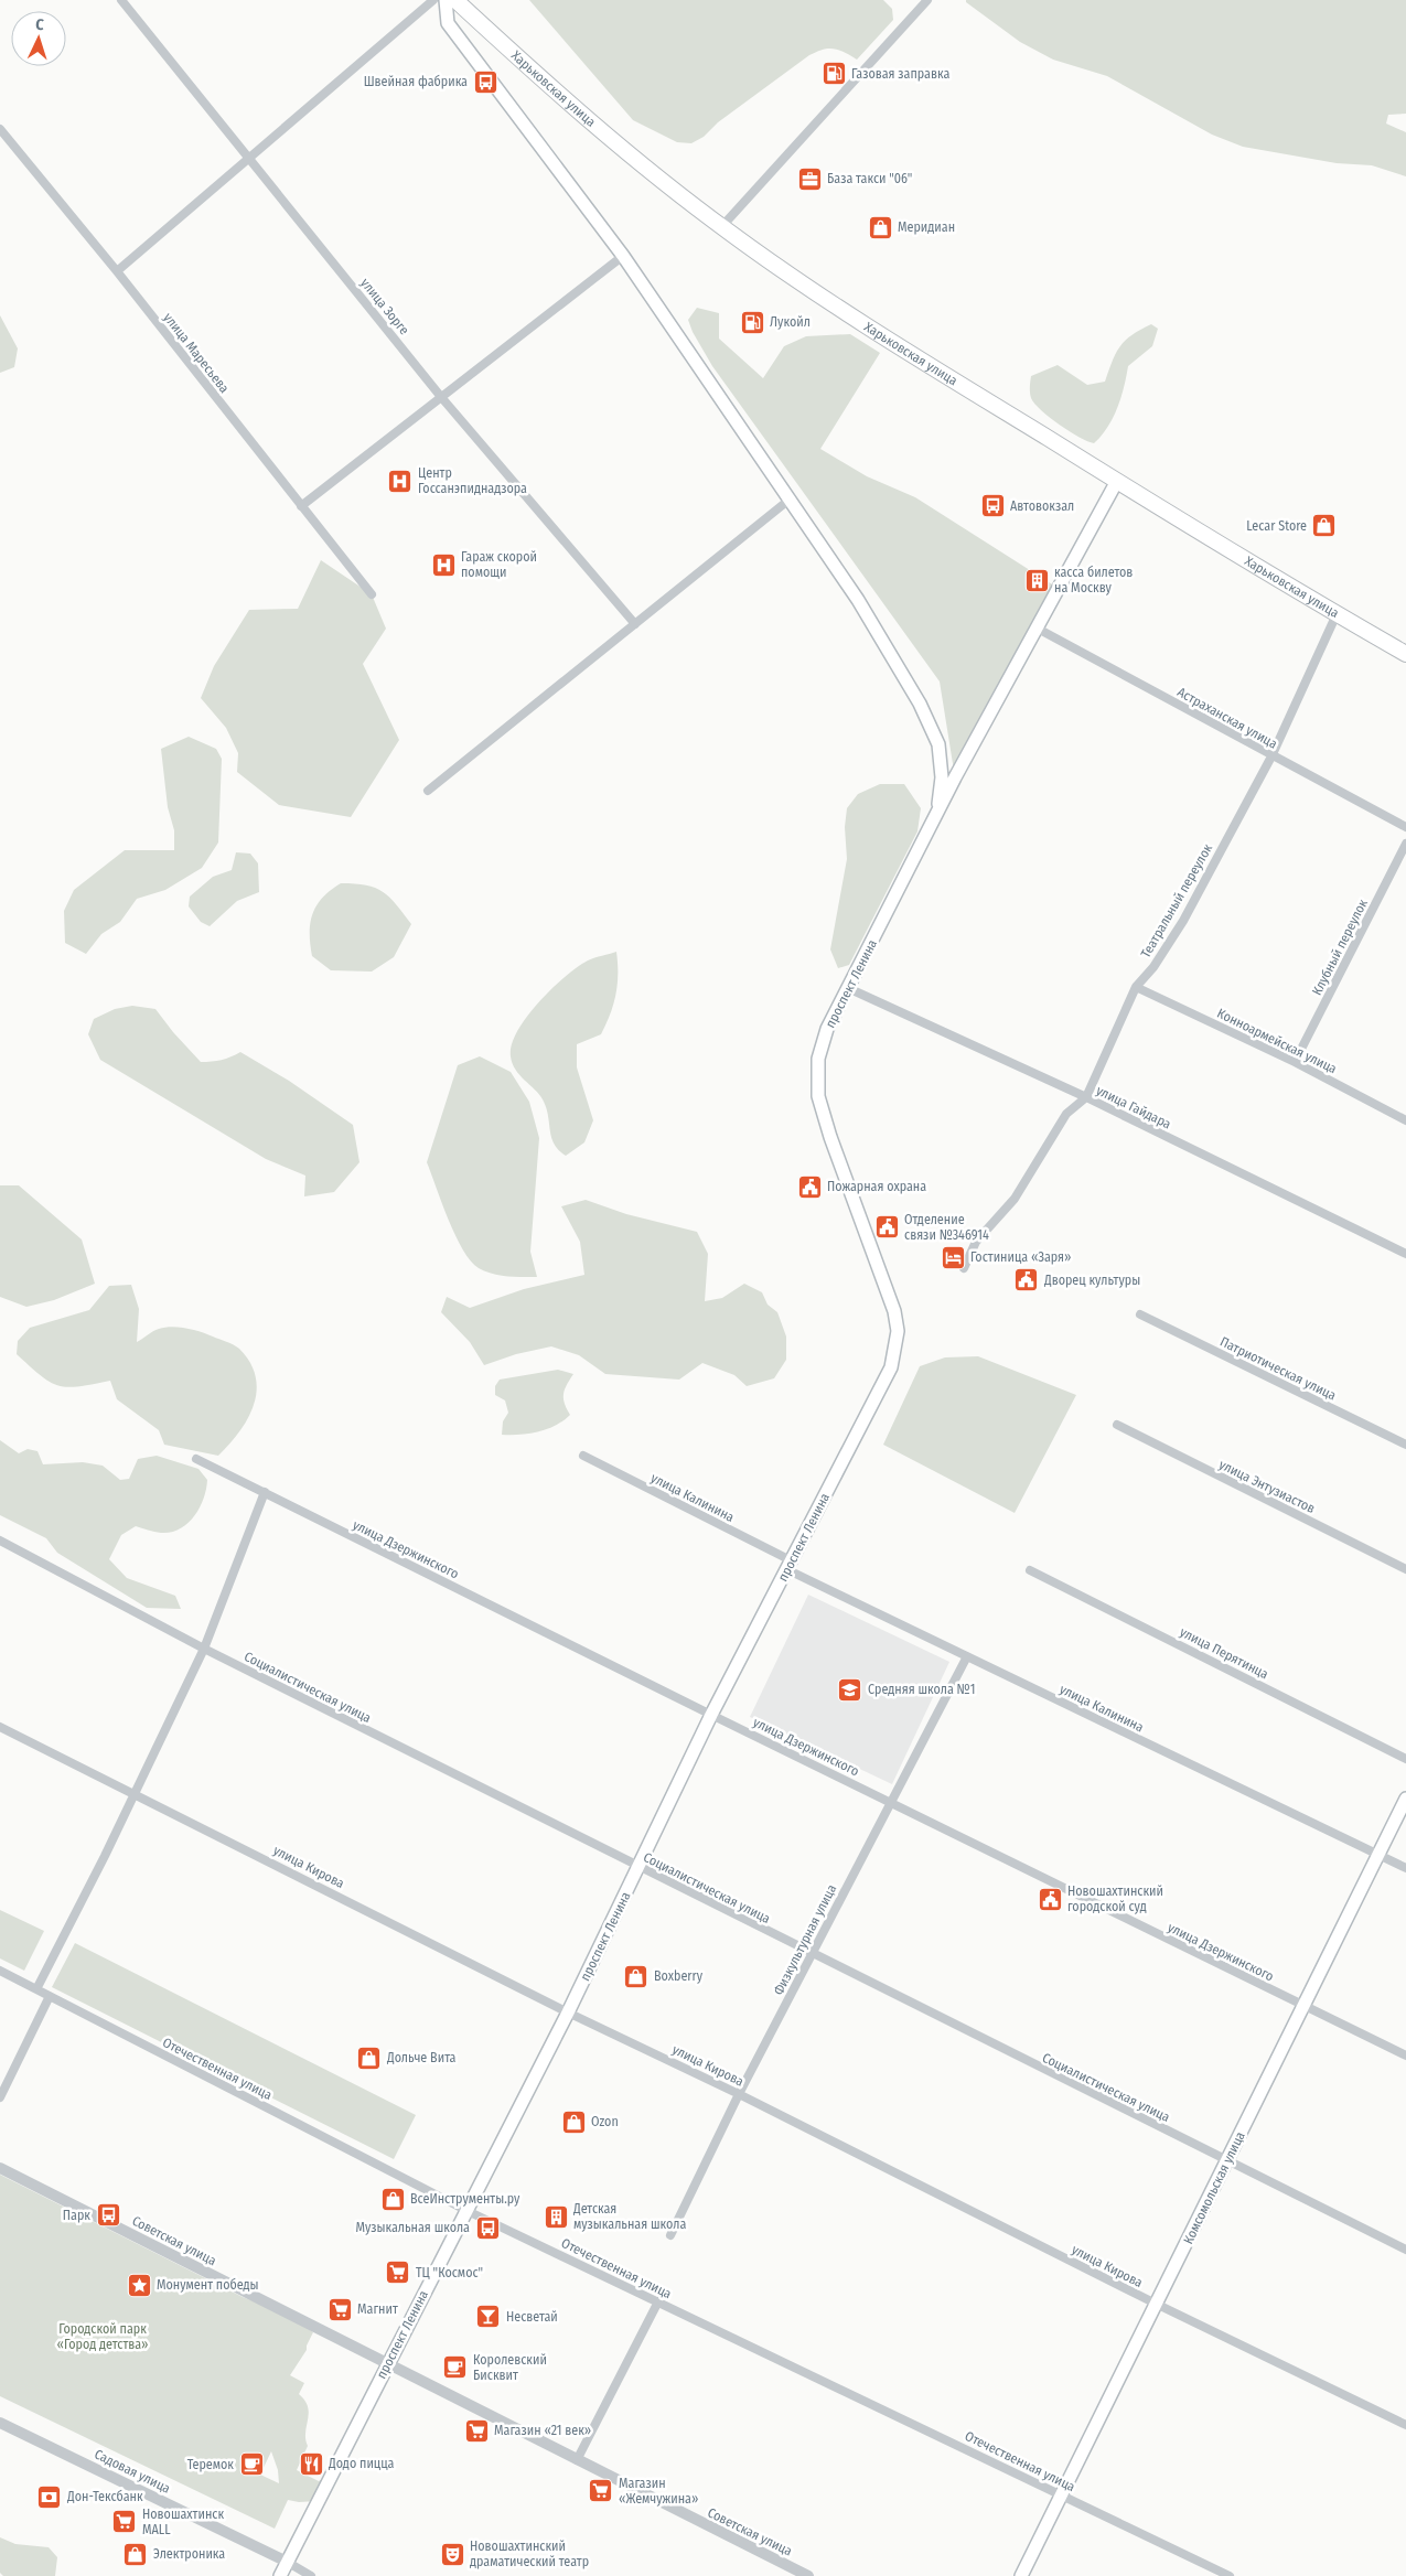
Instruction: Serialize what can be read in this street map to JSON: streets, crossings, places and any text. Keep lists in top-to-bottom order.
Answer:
{
  "streets": {
    "highway": ["Харьковская улица"],
    "main road": ["проспект Ленина", "Комсомольская улица"],
    "street": [
      "улица Зорге",
      "улица Маресьева",
      "Астраханская улица",
      "Театральный переулок",
      "Клубный переулок",
      "Конноармейская улица",
      "улица Гайдара",
      "Патриотическая улица",
      "улица Энтузиастов",
      "улица Калинина",
      "улица Дзержинского",
      "улица Перятинца",
      "Социалистическая улица",
      "улица Кирова",
      "Физкультурная улица",
      "Отечественная улица",
      "Советская улица",
      "Садовая улица"
    ]
  },
  "crossings": [
    ["Харьковская улица", "Театральный переулок"],
    ["Харьковская улица", "проспект Ленина"],
    ["Астраханская улица", "Театральный переулок"],
    ["Астраханская улица", "проспект Ленина"],
    ["Театральный переулок", "Конноармейская улица"],
    ["Театральный переулок", "улица Гайдара"],
    ["Клубный переулок", "Конноармейская улица"],
    ["проспект Ленина", "улица Гайдара"],
    ["проспект Ленина", "улица Калинина"],
    ["проспект Ленина", "улица Дзержинского"],
    ["проспект Ленина", "Социалистическая улица"],
    ["проспект Ленина", "улица Кирова"],
    ["проспект Ленина", "Отечественная улица"],
    ["проспект Ленина", "Советская улица"],
    ["проспект Ленина", "Садовая улица"],
    ["улица Калинина", "Физкультурная улица"],
    ["улица Калинина", "Комсомольская улица"],
    ["улица Дзержинского", "Физкультурная улица"],
    ["улица Дзержинского", "Комсомольская улица"],
    ["Социалистическая улица", "Физкультурная улица"],
    ["Социалистическая улица", "Комсомольская улица"],
    ["улица Кирова", "Физкультурная улица"],
    ["улица Кирова", "Комсомольская улица"],
    ["Отечественная улица", "Комсомольская улица"]
  ],
  "parks": ["Городской парк «Город детства»"],
  "places": {
    "fuel station": ["Газовая заправка", "Лукойл"],
    "bus stop": [
      "Швейная фабрика",
      "Автовокзал",
      "Парк",
      "Музыкальная школа"
    ],
    "office": ["База такси \"06\""],
    "shop": [
      "Меридиан",
      "Lecar Store",
      "Boxberry",
      "Дольче Вита",
      "Ozon",
      "ВсеИнструменты.ру",
      "Электроника"
    ],
    "hospital": ["Центр Госсанэпиднадзора", "Гараж скорой помощи"],
    "building": ["касса билетов на Москву", "Детская музыкальная школа"],
    "public building": [
      "Пожарная охрана",
      "Отделение связи №346914",
      "Дворец культуры",
      "Новошахтинский городской суд"
    ],
    "hotel": ["Гостиница «Заря»"],
    "school or university": ["Средняя школа №1"],
    "supermarket": [
      "ТЦ \"Космос\"",
      "Магнит",
      "Магазин «21 век»",
      "Магазин «Жемчужина»",
      "Новошахтинск MALL"
    ],
    "place": ["Монумент победы"],
    "bar": ["Несветай"],
    "cafe": ["Королевский Бисквит", "Теремок"],
    "restaurant": ["Додо пицца"],
    "bank": ["Дон-Тексбанк"],
    "theatre": ["Новошахтинский драматический театр"]
  },
  "north": "top"
}
